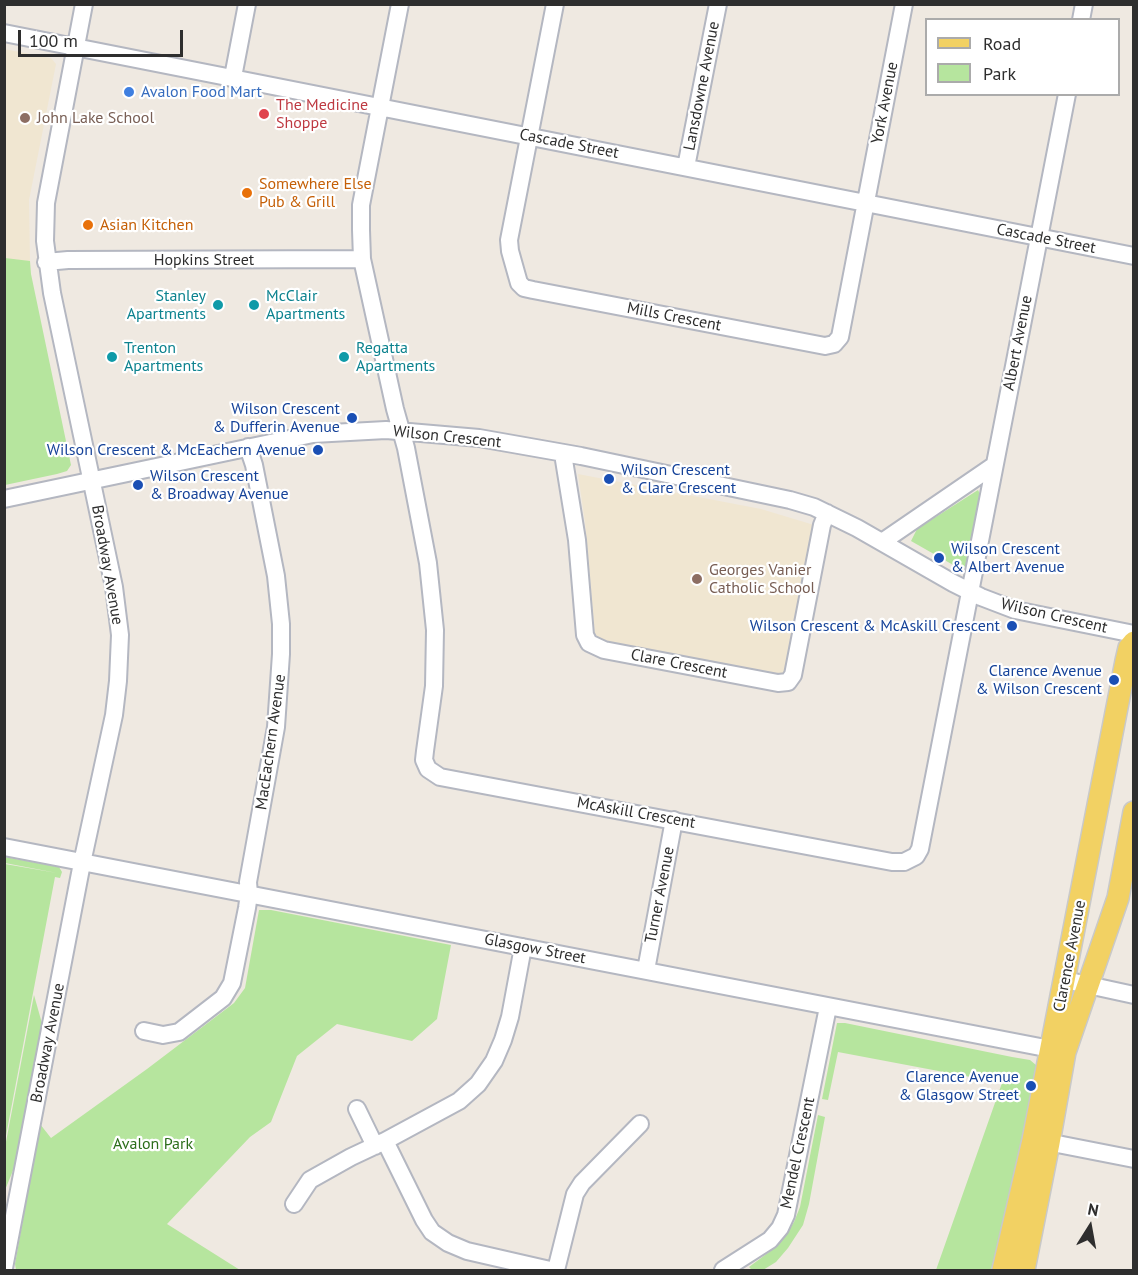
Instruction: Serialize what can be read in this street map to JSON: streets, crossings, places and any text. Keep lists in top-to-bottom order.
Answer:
{
  "streets": {
    "main road": ["Clarence Avenue"],
    "street": [
      "Lansdowne Avenue",
      "York Avenue",
      "Cascade Street",
      "Hopkins Street",
      "Mills Crescent",
      "Albert Avenue",
      "Wilson Crescent",
      "Broadway Avenue",
      "Clare Crescent",
      "MacEachern Avenue",
      "McAskill Crescent",
      "Turner Avenue",
      "Glasgow Street",
      "Mendel Crescent"
    ]
  },
  "crossings": [
    ["Lansdowne Avenue", "Cascade Street"],
    ["York Avenue", "Cascade Street"],
    ["York Avenue", "Mills Crescent"],
    ["Cascade Street", "Mills Crescent"],
    ["Cascade Street", "Albert Avenue"],
    ["Cascade Street", "Broadway Avenue"],
    ["Hopkins Street", "Broadway Avenue"],
    ["Albert Avenue", "Wilson Crescent"],
    ["Albert Avenue", "McAskill Crescent"],
    ["Wilson Crescent", "Broadway Avenue"],
    ["Wilson Crescent", "Clare Crescent"],
    ["Wilson Crescent", "MacEachern Avenue"],
    ["Wilson Crescent", "McAskill Crescent"],
    ["Broadway Avenue", "Glasgow Street"],
    ["MacEachern Avenue", "Glasgow Street"],
    ["McAskill Crescent", "Turner Avenue"],
    ["Turner Avenue", "Glasgow Street"],
    ["Glasgow Street", "Clarence Avenue"],
    ["Glasgow Street", "Mendel Crescent"]
  ],
  "parks": ["Avalon Park"],
  "places": [
    "Avalon Food Mart",
    "The Medicine Shoppe",
    "John Lake School",
    "Somewhere Else Pub & Grill",
    "Asian Kitchen",
    "Stanley Apartments",
    "McClair Apartments",
    "Trenton Apartments",
    "Regatta Apartments",
    "Wilson Crescent & Dufferin Avenue",
    "Wilson Crescent & McEachern Avenue",
    "Wilson Crescent & Clare Crescent",
    "Wilson Crescent & Broadway Avenue",
    "Wilson Crescent & Albert Avenue",
    "Georges Vanier Catholic School",
    "Wilson Crescent & McAskill Crescent",
    "Clarence Avenue & Wilson Crescent",
    "Clarence Avenue & Glasgow Street"
  ],
  "legend": ["Road", "Park"],
  "scale_bar": "100 m",
  "north": "top"
}
